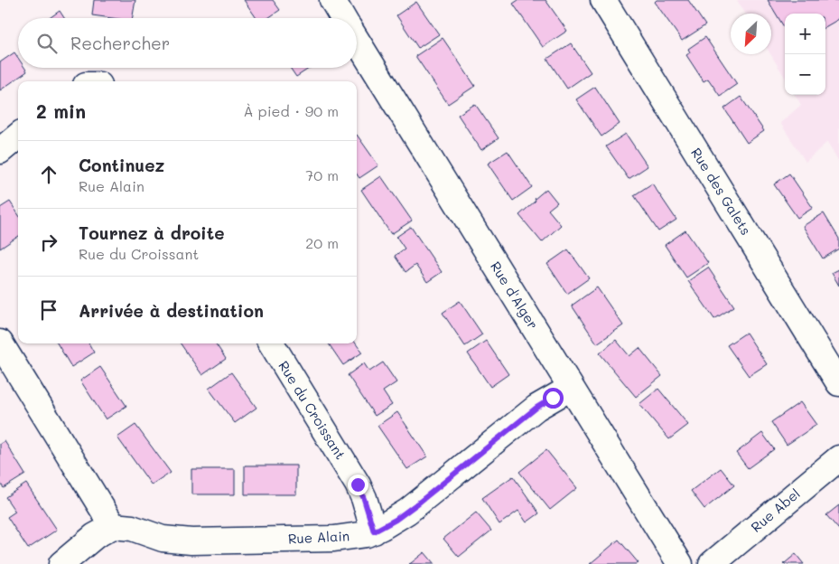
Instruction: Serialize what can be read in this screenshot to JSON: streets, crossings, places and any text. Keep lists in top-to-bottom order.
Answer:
{
  "streets": {
    "street": [
      "Rue des Galets",
      "Rue d'Alger",
      "Rue du Croissant",
      "Rue Abel",
      "Rue Alain"
    ]
  },
  "crossings": [
    ["Rue d'Alger", "Rue Alain"],
    ["Rue du Croissant", "Rue Alain"]
  ],
  "north": "bottom left",
  "page": {
    "map_buttons": ["+", "−"],
    "search": "Rechercher",
    "heading": ["2 min", "À pied · 90 m"],
    "list": [
      ["Continuez", "Rue Alain", "70 m"],
      ["Tournez à droite", "Rue du Croissant", "20 m"],
      "Arrivée à destination"
    ]
  }
}
